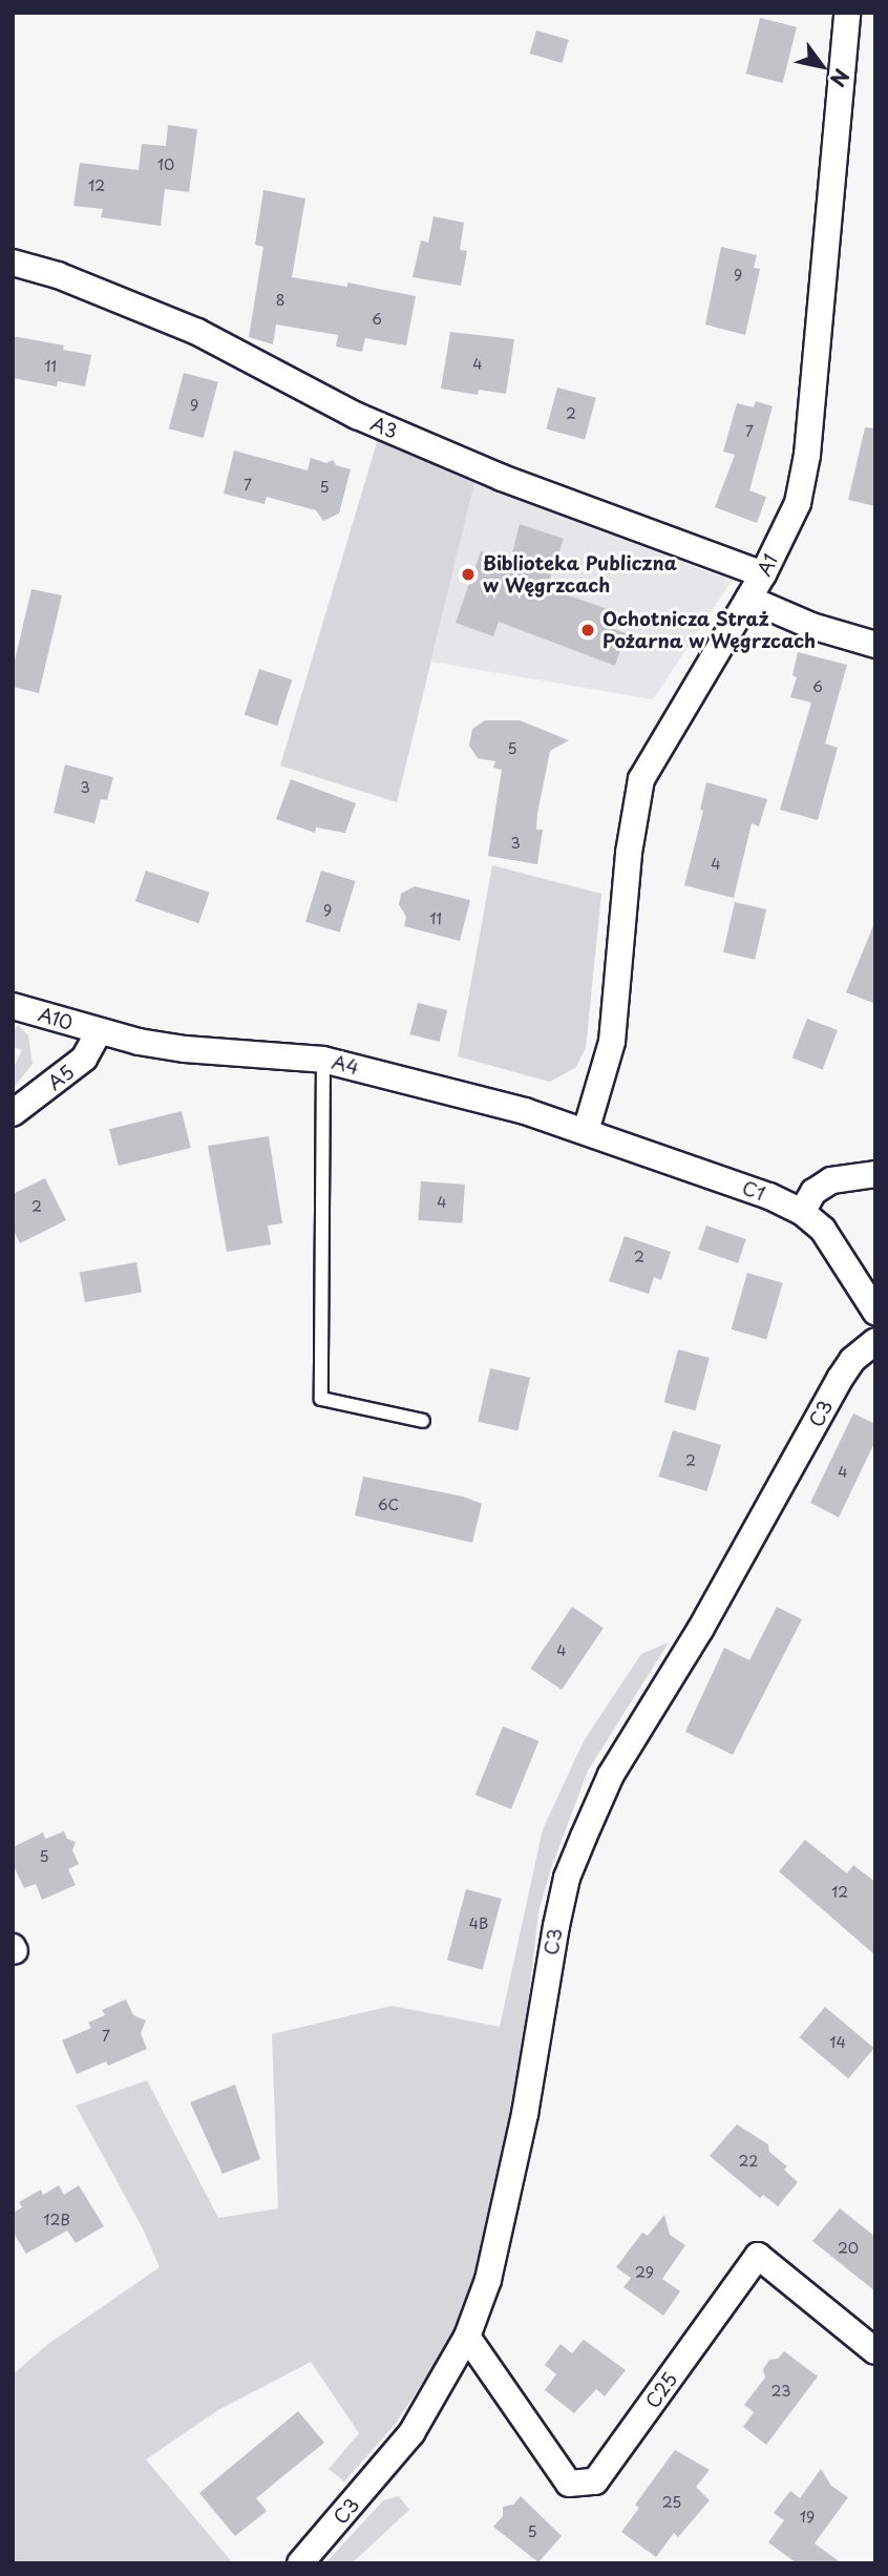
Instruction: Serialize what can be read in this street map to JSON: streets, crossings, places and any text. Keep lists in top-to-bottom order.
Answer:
{
  "streets": {
    "street": [
      "A3",
      "A1",
      "A10",
      "A4",
      "A5",
      "C1",
      "C3",
      "C25"
    ]
  },
  "crossings": [
    ["A3", "A1"],
    ["A1", "A4"],
    ["A1", "C1"],
    ["A10", "A4"],
    ["A10", "A5"],
    ["A4", "A5"],
    ["A4", "C1"],
    ["C3", "C25"]
  ],
  "places": ["Biblioteka Publiczna w Węgrzcach", "Ochotnicza Straż Pożarna w Węgrzcach"],
  "house_numbers": [
    "10",
    "12",
    "9",
    "8",
    "6",
    "4",
    "11",
    "9",
    "2",
    "7",
    "7",
    "5",
    "6",
    "5",
    "3",
    "3",
    "4",
    "9",
    "11",
    "4",
    "2",
    "2",
    "2",
    "4",
    "6C",
    "4",
    "5",
    "12",
    "4B",
    "7",
    "14",
    "22",
    "12B",
    "20",
    "29",
    "23",
    "25",
    "19",
    "5"
  ],
  "north": "bottom right"
}
